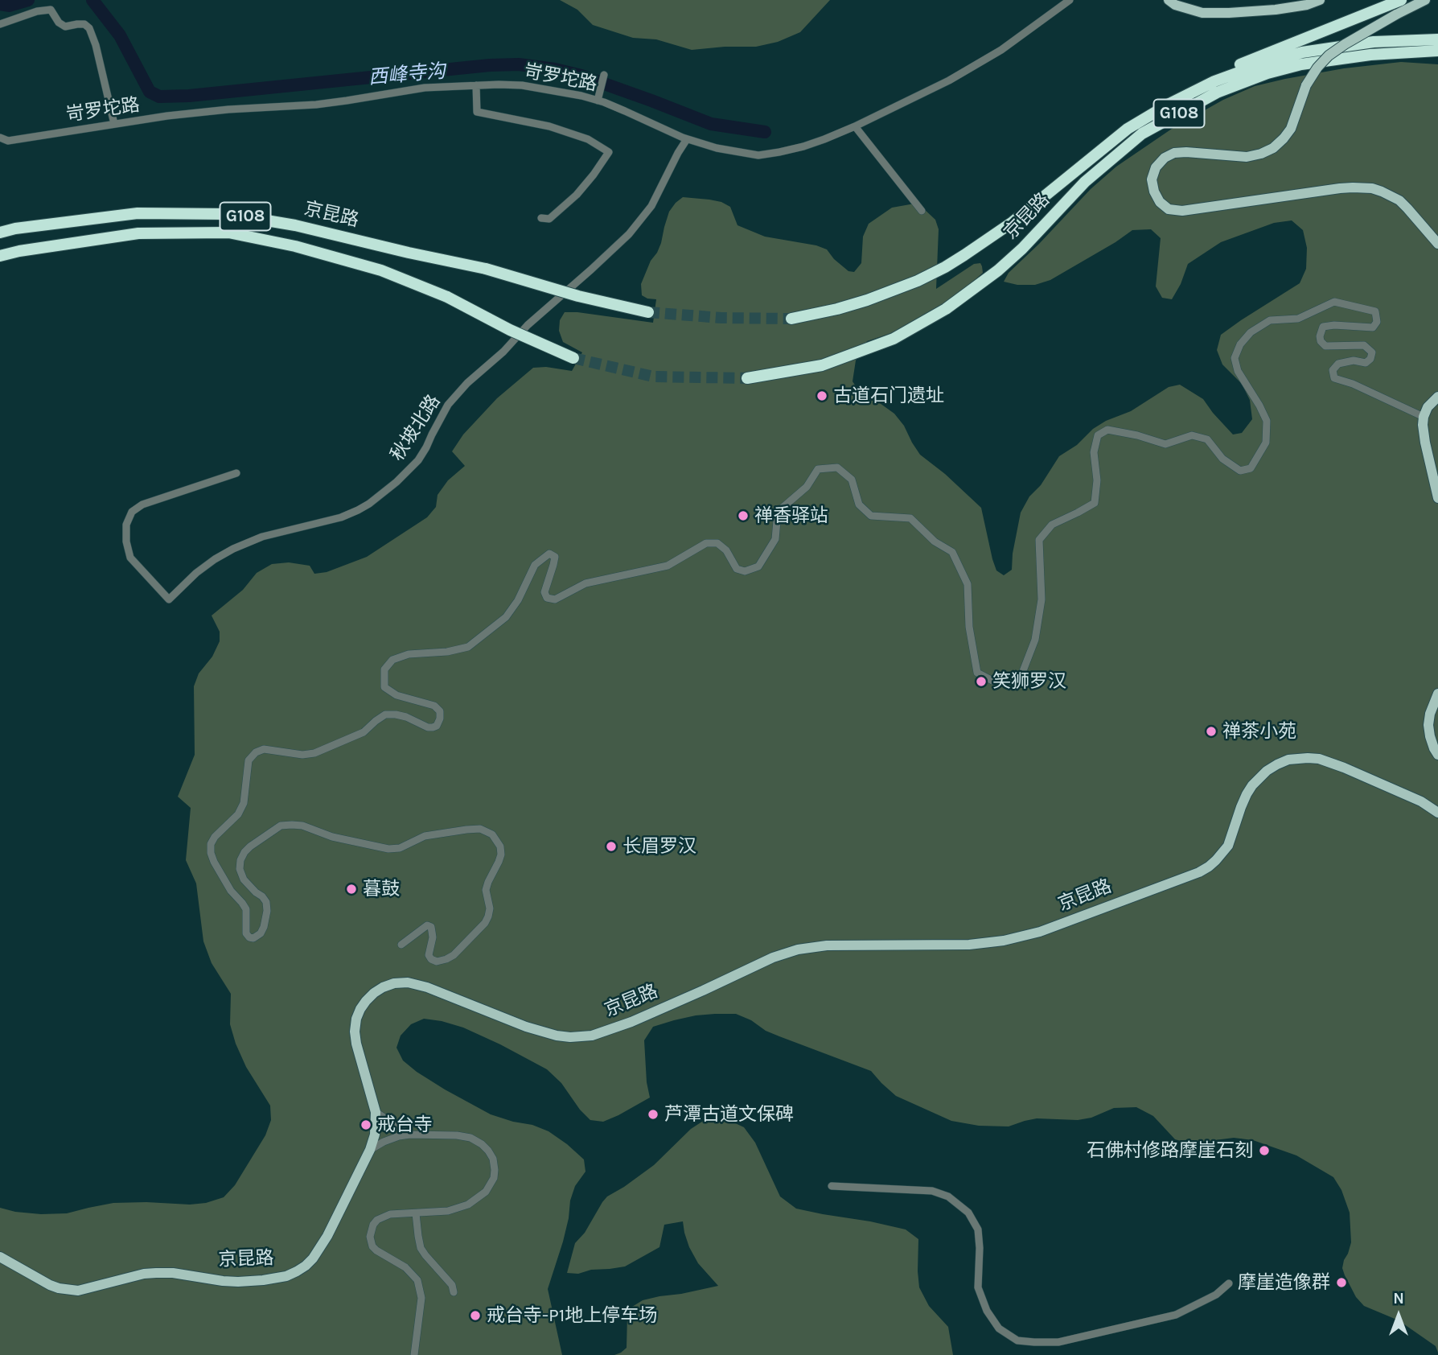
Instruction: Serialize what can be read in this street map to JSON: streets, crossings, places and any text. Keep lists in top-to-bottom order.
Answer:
{
  "streets": {
    "highway": ["G108", "京昆路"],
    "street": ["岢罗坨路", "秋坡北路"]
  },
  "crossings": [
    ["岢罗坨路", "秋坡北路"]
  ],
  "water": ["西峰寺沟"],
  "places": [
    "古道石门遗址",
    "禅香驿站",
    "笑狮罗汉",
    "禅茶小苑",
    "长眉罗汉",
    "暮鼓",
    "芦潭古道文保碑",
    "戒台寺",
    "石佛村修路摩崖石刻",
    "摩崖造像群",
    "戒台寺-P1地上停车场"
  ],
  "north": "top"
}
